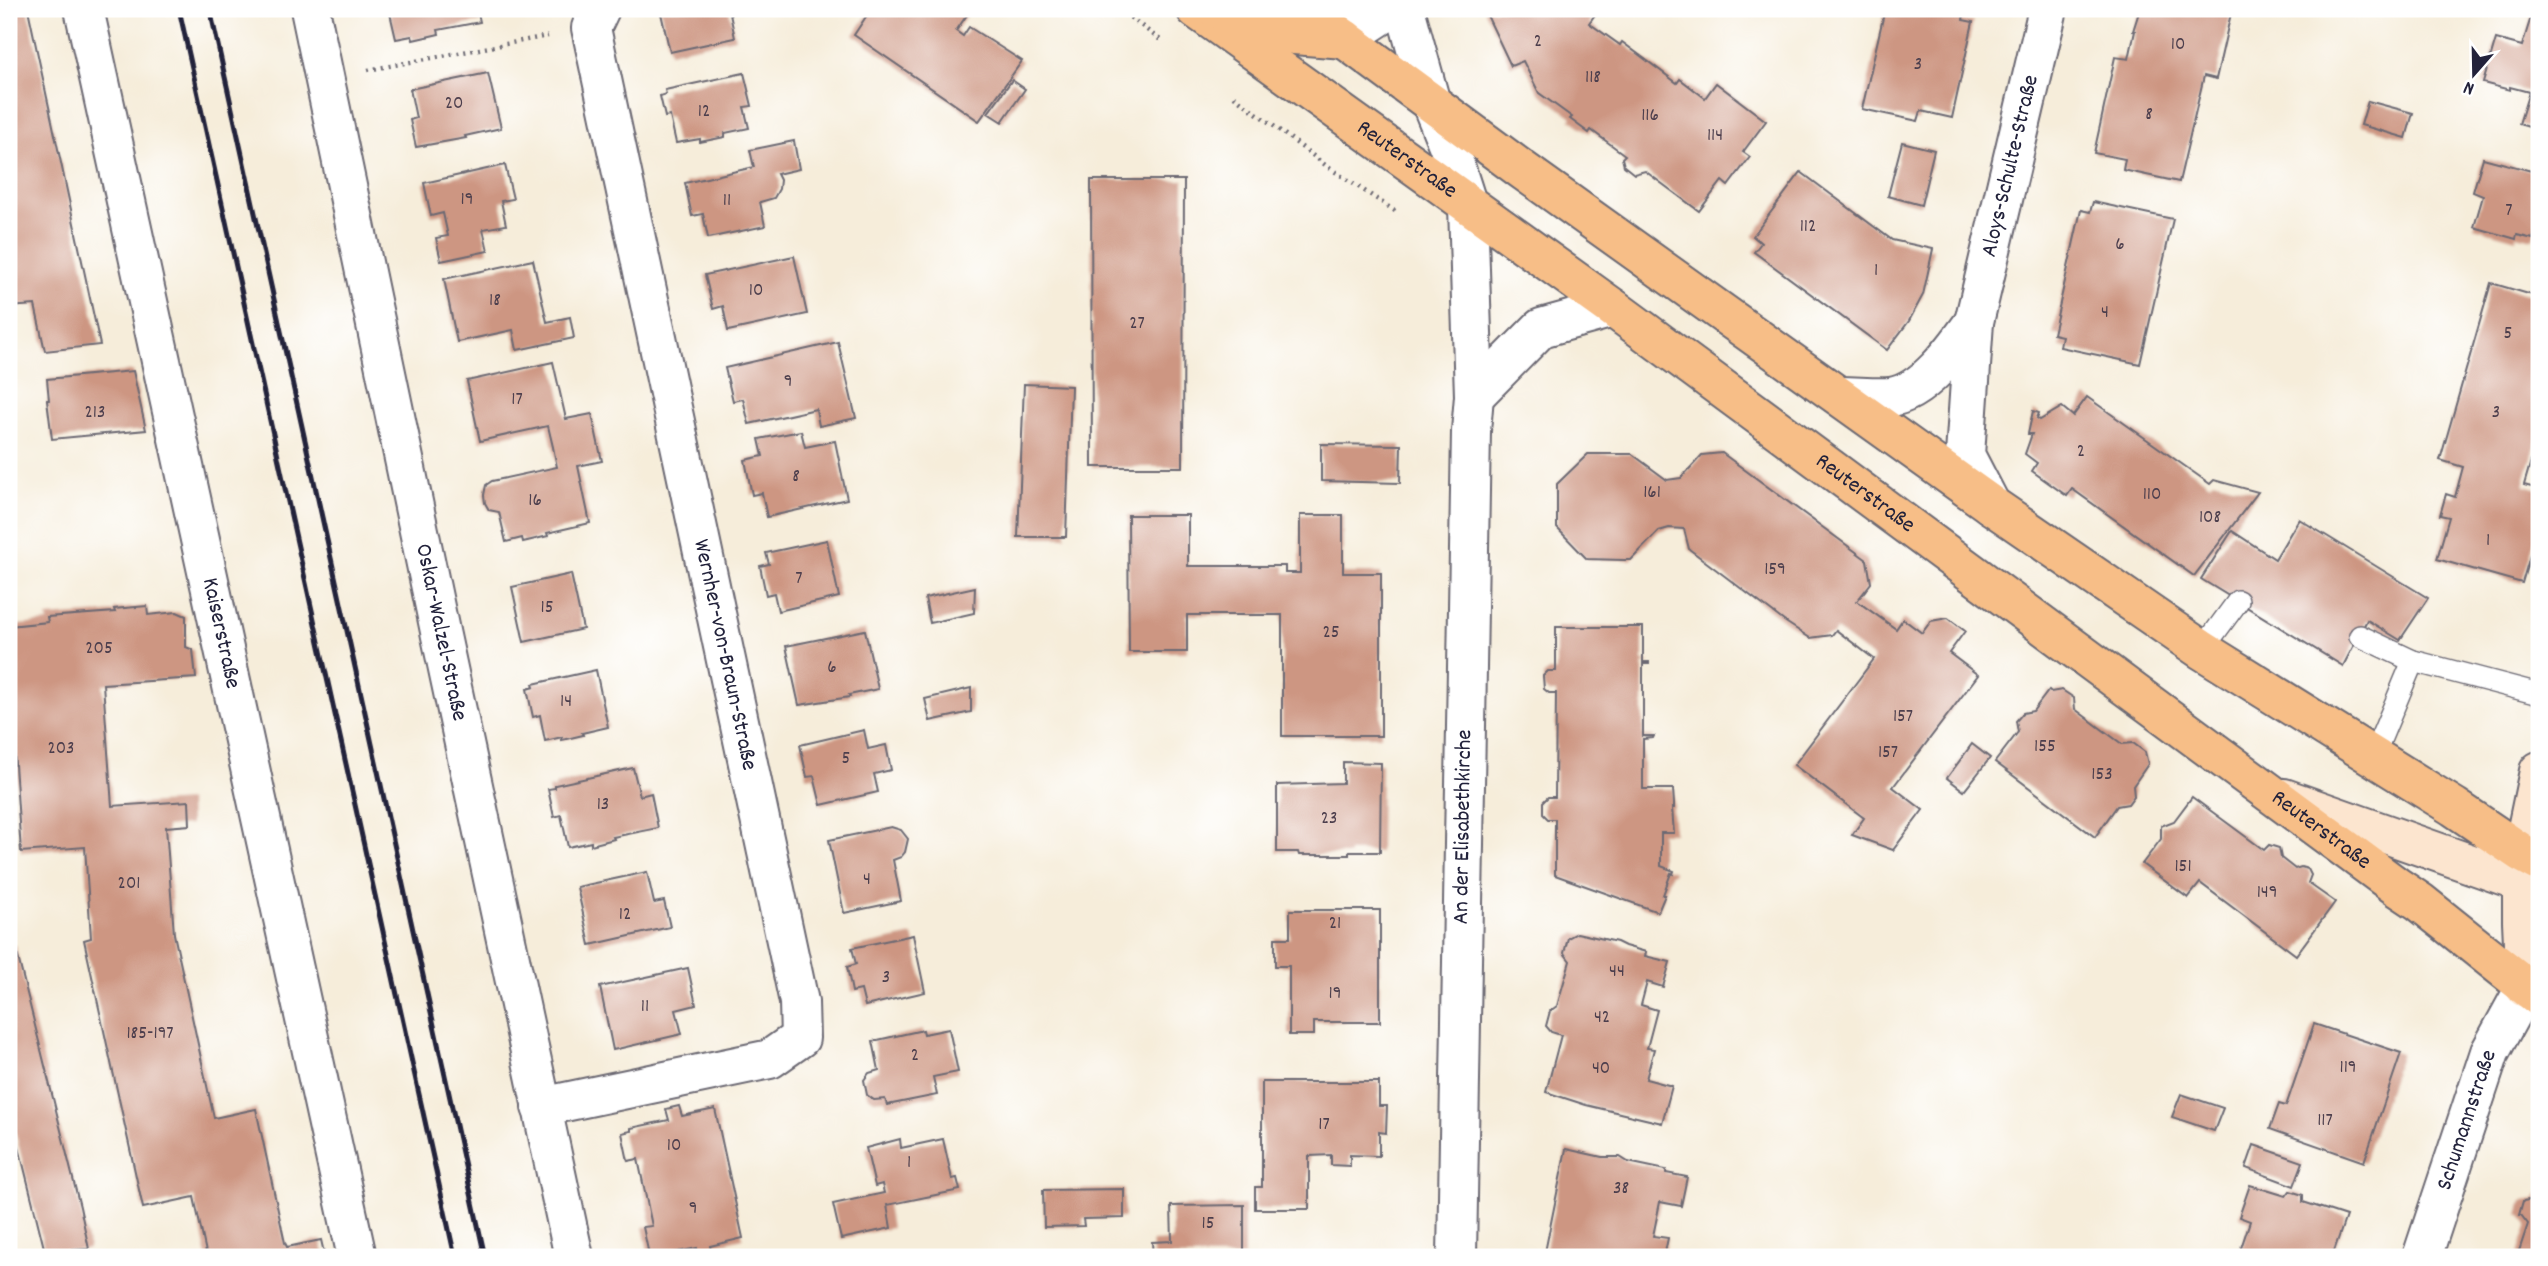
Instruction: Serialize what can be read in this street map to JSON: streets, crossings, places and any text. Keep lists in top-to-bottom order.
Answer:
{
  "streets": {
    "main road": ["Reuterstraße"],
    "street": [
      "Aloys-Schulte-Straße",
      "Kaiserstraße",
      "Oskar-Walzel-Straße",
      "Wernher-von-Braun-Straße",
      "An der Elisabethkirche",
      "Schumannstraße"
    ]
  },
  "crossings": [
    ["Reuterstraße", "An der Elisabethkirche"],
    ["Reuterstraße", "Schumannstraße"],
    ["Oskar-Walzel-Straße", "Wernher-von-Braun-Straße"]
  ],
  "house_numbers": [
    "2",
    "10",
    "3",
    "118",
    "20",
    "12",
    "8",
    "116",
    "114",
    "19",
    "11",
    "7",
    "112",
    "6",
    "1",
    "10",
    "18",
    "4",
    "27",
    "5",
    "9",
    "17",
    "213",
    "3",
    "2",
    "8",
    "161",
    "110",
    "16",
    "108",
    "1",
    "159",
    "7",
    "15",
    "25",
    "205",
    "6",
    "14",
    "157",
    "155",
    "203",
    "157",
    "5",
    "153",
    "13",
    "23",
    "151",
    "4",
    "201",
    "149",
    "12",
    "21",
    "44",
    "3",
    "19",
    "11",
    "42",
    "185-197",
    "2",
    "119",
    "40",
    "117",
    "17",
    "10",
    "1",
    "38",
    "9",
    "15"
  ],
  "north": "bottom"
}
